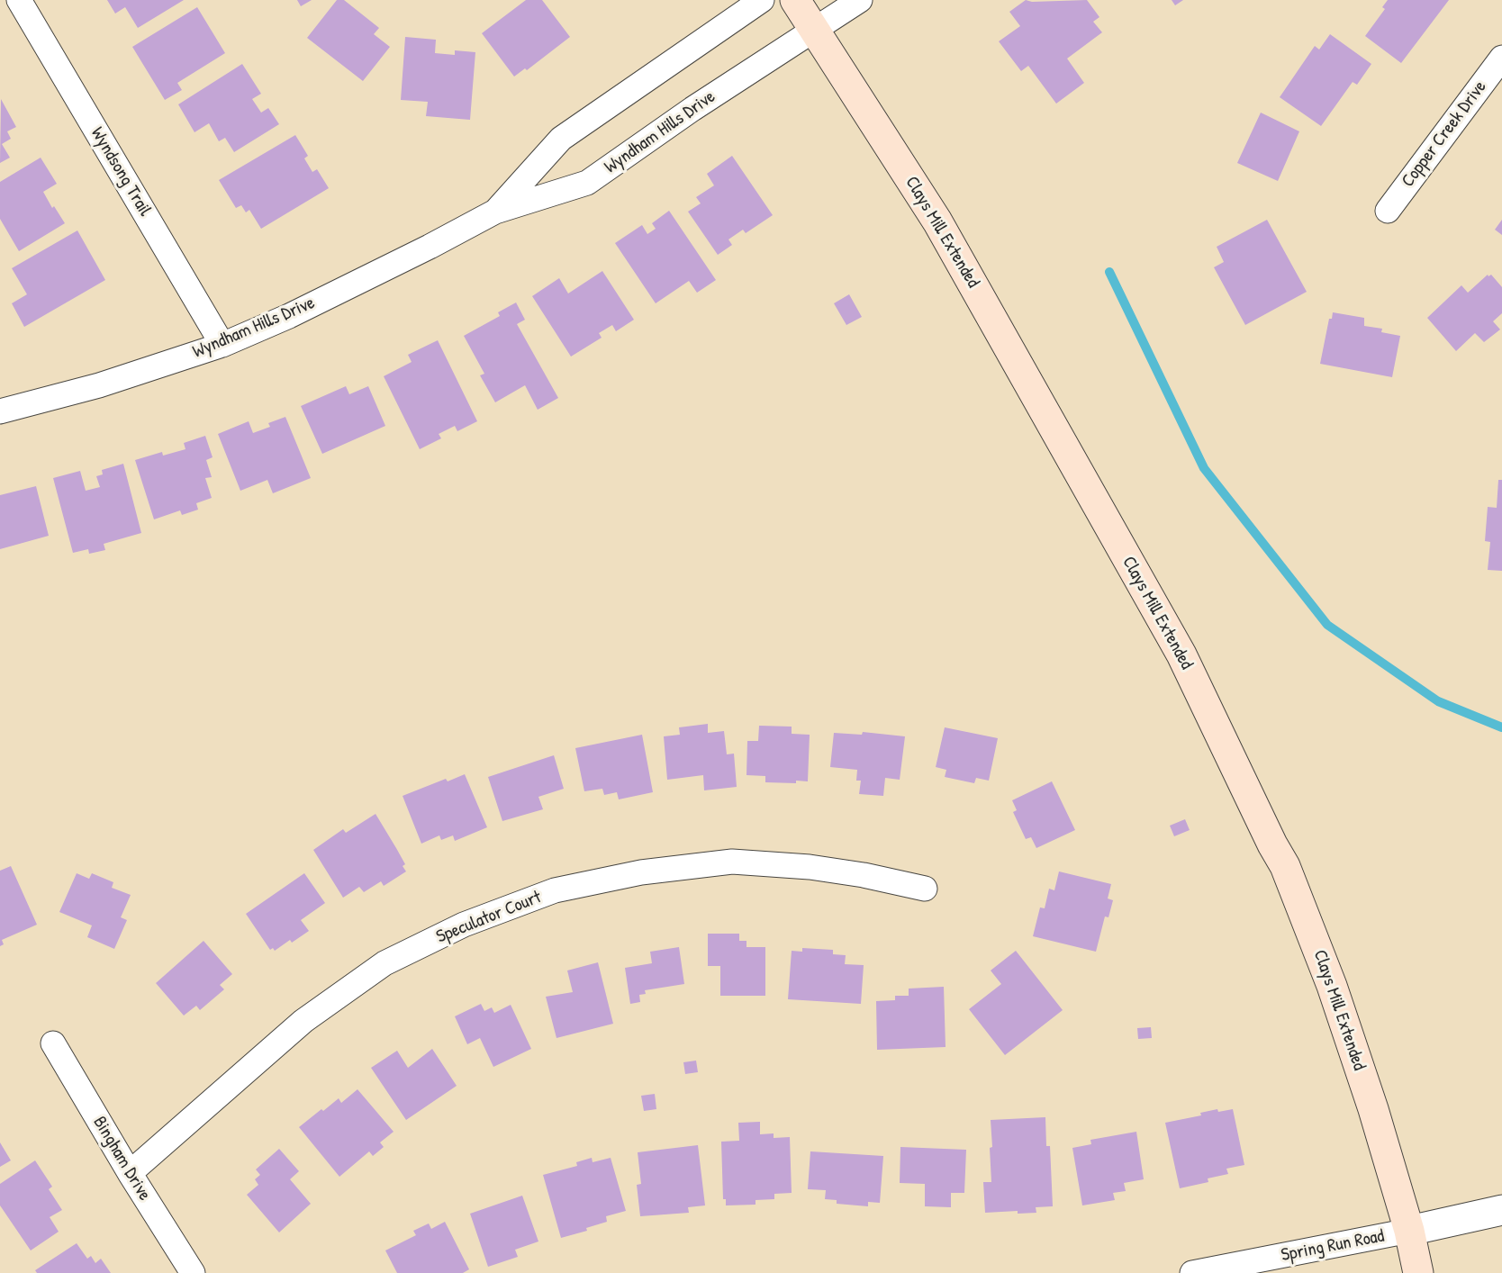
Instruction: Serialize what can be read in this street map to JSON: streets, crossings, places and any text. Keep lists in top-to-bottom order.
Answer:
{
  "streets": {
    "main road": ["Clays Mill Extended"],
    "street": [
      "Wyndham Hills Drive",
      "Copper Creek Drive",
      "Wyndsong Trail",
      "Speculator Court",
      "Bingham Drive",
      "Spring Run Road"
    ]
  },
  "crossings": [
    ["Wyndham Hills Drive", "Wyndsong Trail"],
    ["Wyndham Hills Drive", "Clays Mill Extended"],
    ["Clays Mill Extended", "Spring Run Road"],
    ["Speculator Court", "Bingham Drive"]
  ]
}
